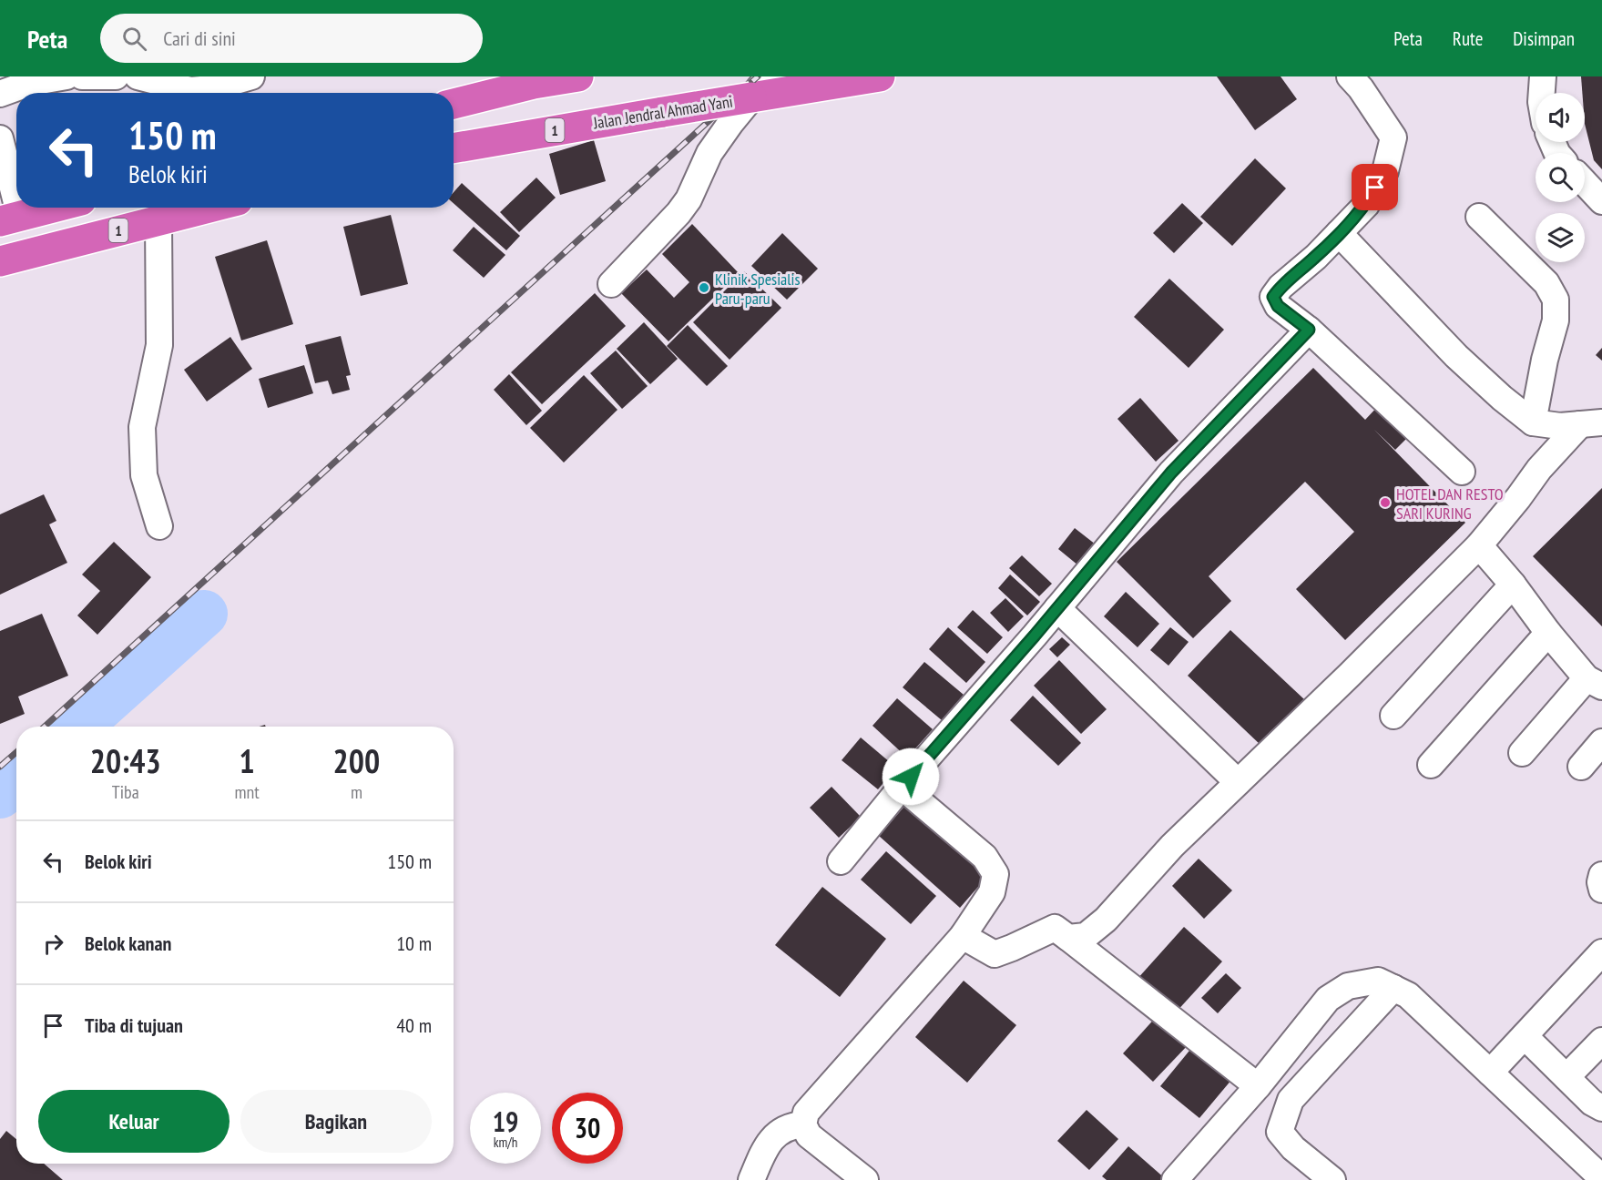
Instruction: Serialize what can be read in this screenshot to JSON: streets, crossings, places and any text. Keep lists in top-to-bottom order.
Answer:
{
  "streets": {
    "highway": ["Jalan Jendral Ahmad Yani", "1"]
  },
  "places": ["Klinik Spesialis Paru-paru", "HOTEL DAN RESTO SARI KURING"],
  "page": {
    "header": "Peta",
    "search": "Cari di sini",
    "nav": ["Peta", "Rute", "Disimpan"],
    "turn": ["150 m", "Belok kiri"],
    "eta": [
      "20:43",
      "Tiba",
      "1",
      "mnt",
      "200",
      "m"
    ],
    "list": [
      {
        "name": "Belok kiri",
        "value": "150 m"
      },
      {
        "name": "Belok kanan",
        "value": "10 m"
      },
      {
        "name": "Tiba di tujuan",
        "value": "40 m"
      }
    ],
    "buttons": ["Keluar", "Bagikan"],
    "speed": "19 km/h",
    "limit": "30"
  }
}
